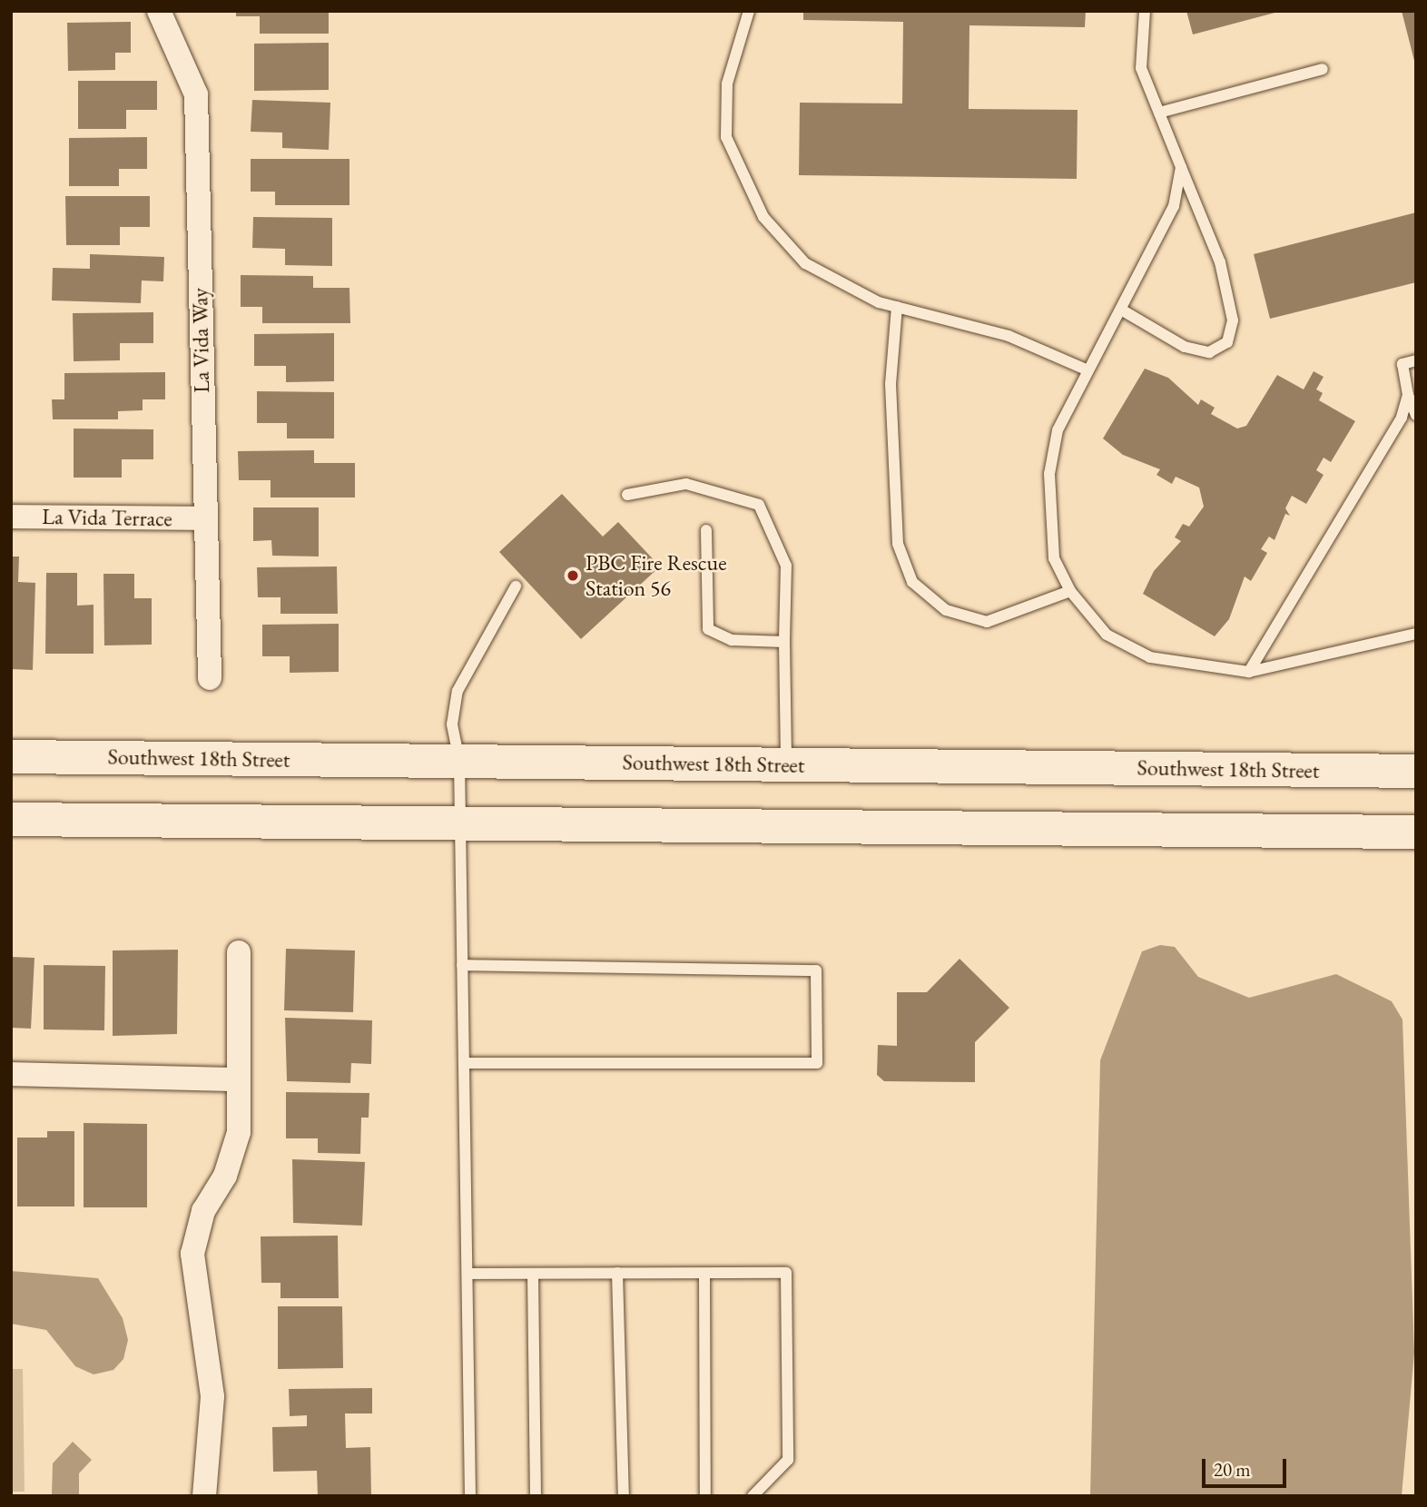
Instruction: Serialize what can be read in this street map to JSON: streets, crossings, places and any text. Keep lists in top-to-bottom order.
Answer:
{
  "streets": {
    "main road": ["Southwest 18th Street"],
    "street": ["La Vida Way", "La Vida Terrace"]
  },
  "crossings": [
    ["La Vida Way", "La Vida Terrace"]
  ],
  "places": ["PBC Fire Rescue Station 56"],
  "scale_bar": "20 m"
}
